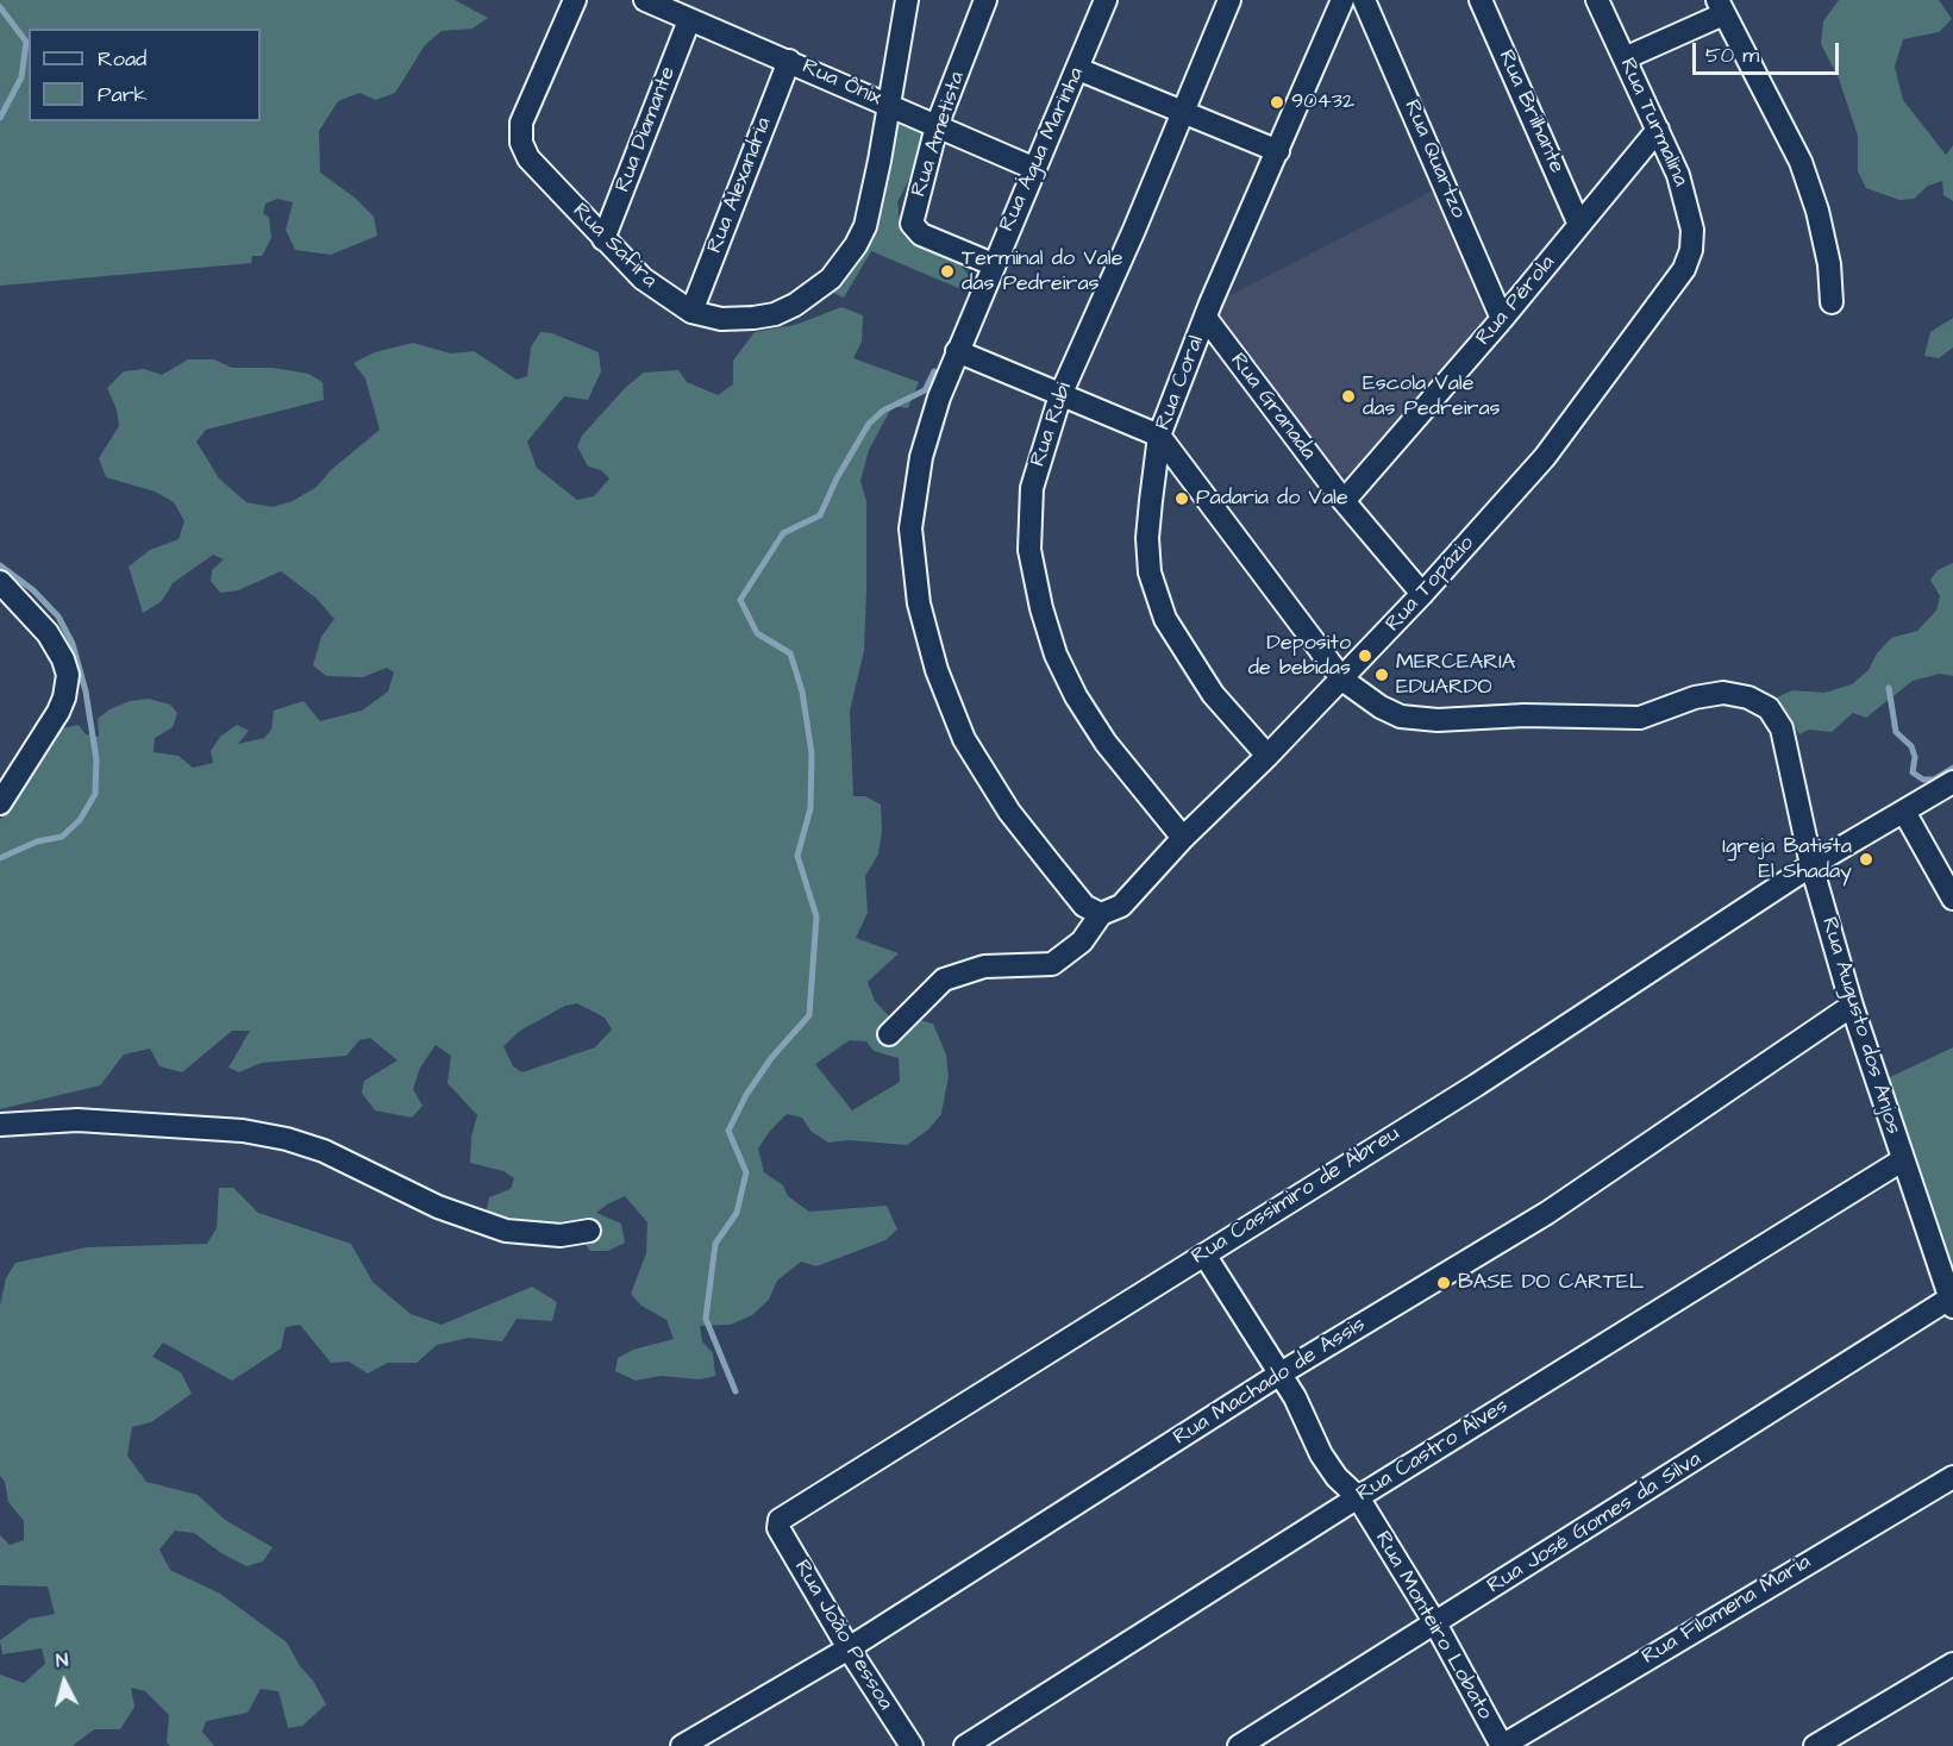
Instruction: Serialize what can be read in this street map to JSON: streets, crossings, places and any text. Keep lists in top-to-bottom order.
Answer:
{
  "streets": {
    "street": [
      "Rua Ônix",
      "Rua Brilhante",
      "Rua Turmalina",
      "Rua Diamante",
      "Rua Ametista",
      "Rua Água Marinha",
      "Rua Quartzo",
      "Rua Alexandria",
      "Rua Safira",
      "Rua Pérola",
      "Rua Coral",
      "Rua Granada",
      "Rua Rubi",
      "Rua Topázio",
      "Rua Augusto dos Anjos",
      "Rua Cassimiro de Abreu",
      "Rua Machado de Assis",
      "Rua Castro Alves",
      "Rua José Gomes da Silva",
      "Rua Filomena Maria",
      "Rua Monteiro Lobato",
      "Rua João Pessoa"
    ]
  },
  "crossings": [
    ["Rua Ônix", "Rua Diamante"],
    ["Rua Ônix", "Rua Ametista"],
    ["Rua Ônix", "Rua Água Marinha"],
    ["Rua Ônix", "Rua Alexandria"],
    ["Rua Ônix", "Rua Safira"],
    ["Rua Brilhante", "Rua Pérola"],
    ["Rua Turmalina", "Rua Pérola"],
    ["Rua Turmalina", "Rua Topázio"],
    ["Rua Diamante", "Rua Safira"],
    ["Rua Ametista", "Rua Água Marinha"],
    ["Rua Água Marinha", "Rua Topázio"],
    ["Rua Quartzo", "Rua Pérola"],
    ["Rua Alexandria", "Rua Safira"],
    ["Rua Pérola", "Rua Granada"],
    ["Rua Coral", "Rua Granada"],
    ["Rua Coral", "Rua Topázio"],
    ["Rua Granada", "Rua Topázio"],
    ["Rua Rubi", "Rua Topázio"],
    ["Rua Topázio", "Rua Augusto dos Anjos"],
    ["Rua Augusto dos Anjos", "Rua Cassimiro de Abreu"],
    ["Rua Augusto dos Anjos", "Rua Machado de Assis"],
    ["Rua Augusto dos Anjos", "Rua Castro Alves"],
    ["Rua Augusto dos Anjos", "Rua José Gomes da Silva"],
    ["Rua Cassimiro de Abreu", "Rua Monteiro Lobato"],
    ["Rua Cassimiro de Abreu", "Rua João Pessoa"],
    ["Rua Machado de Assis", "Rua Monteiro Lobato"],
    ["Rua Machado de Assis", "Rua João Pessoa"],
    ["Rua Castro Alves", "Rua Monteiro Lobato"],
    ["Rua José Gomes da Silva", "Rua Monteiro Lobato"],
    ["Rua Filomena Maria", "Rua Monteiro Lobato"]
  ],
  "places": [
    "90432",
    "Terminal do Vale das Pedreiras",
    "Escola Vale das Pedreiras",
    "Padaria do Vale",
    "Deposito de bebidas",
    "MERCEARIA EDUARDO",
    "Igreja Batista El Shaday",
    "BASE DO CARTEL"
  ],
  "legend": ["Road", "Park"],
  "scale_bar": "50 m",
  "north": "top"
}
